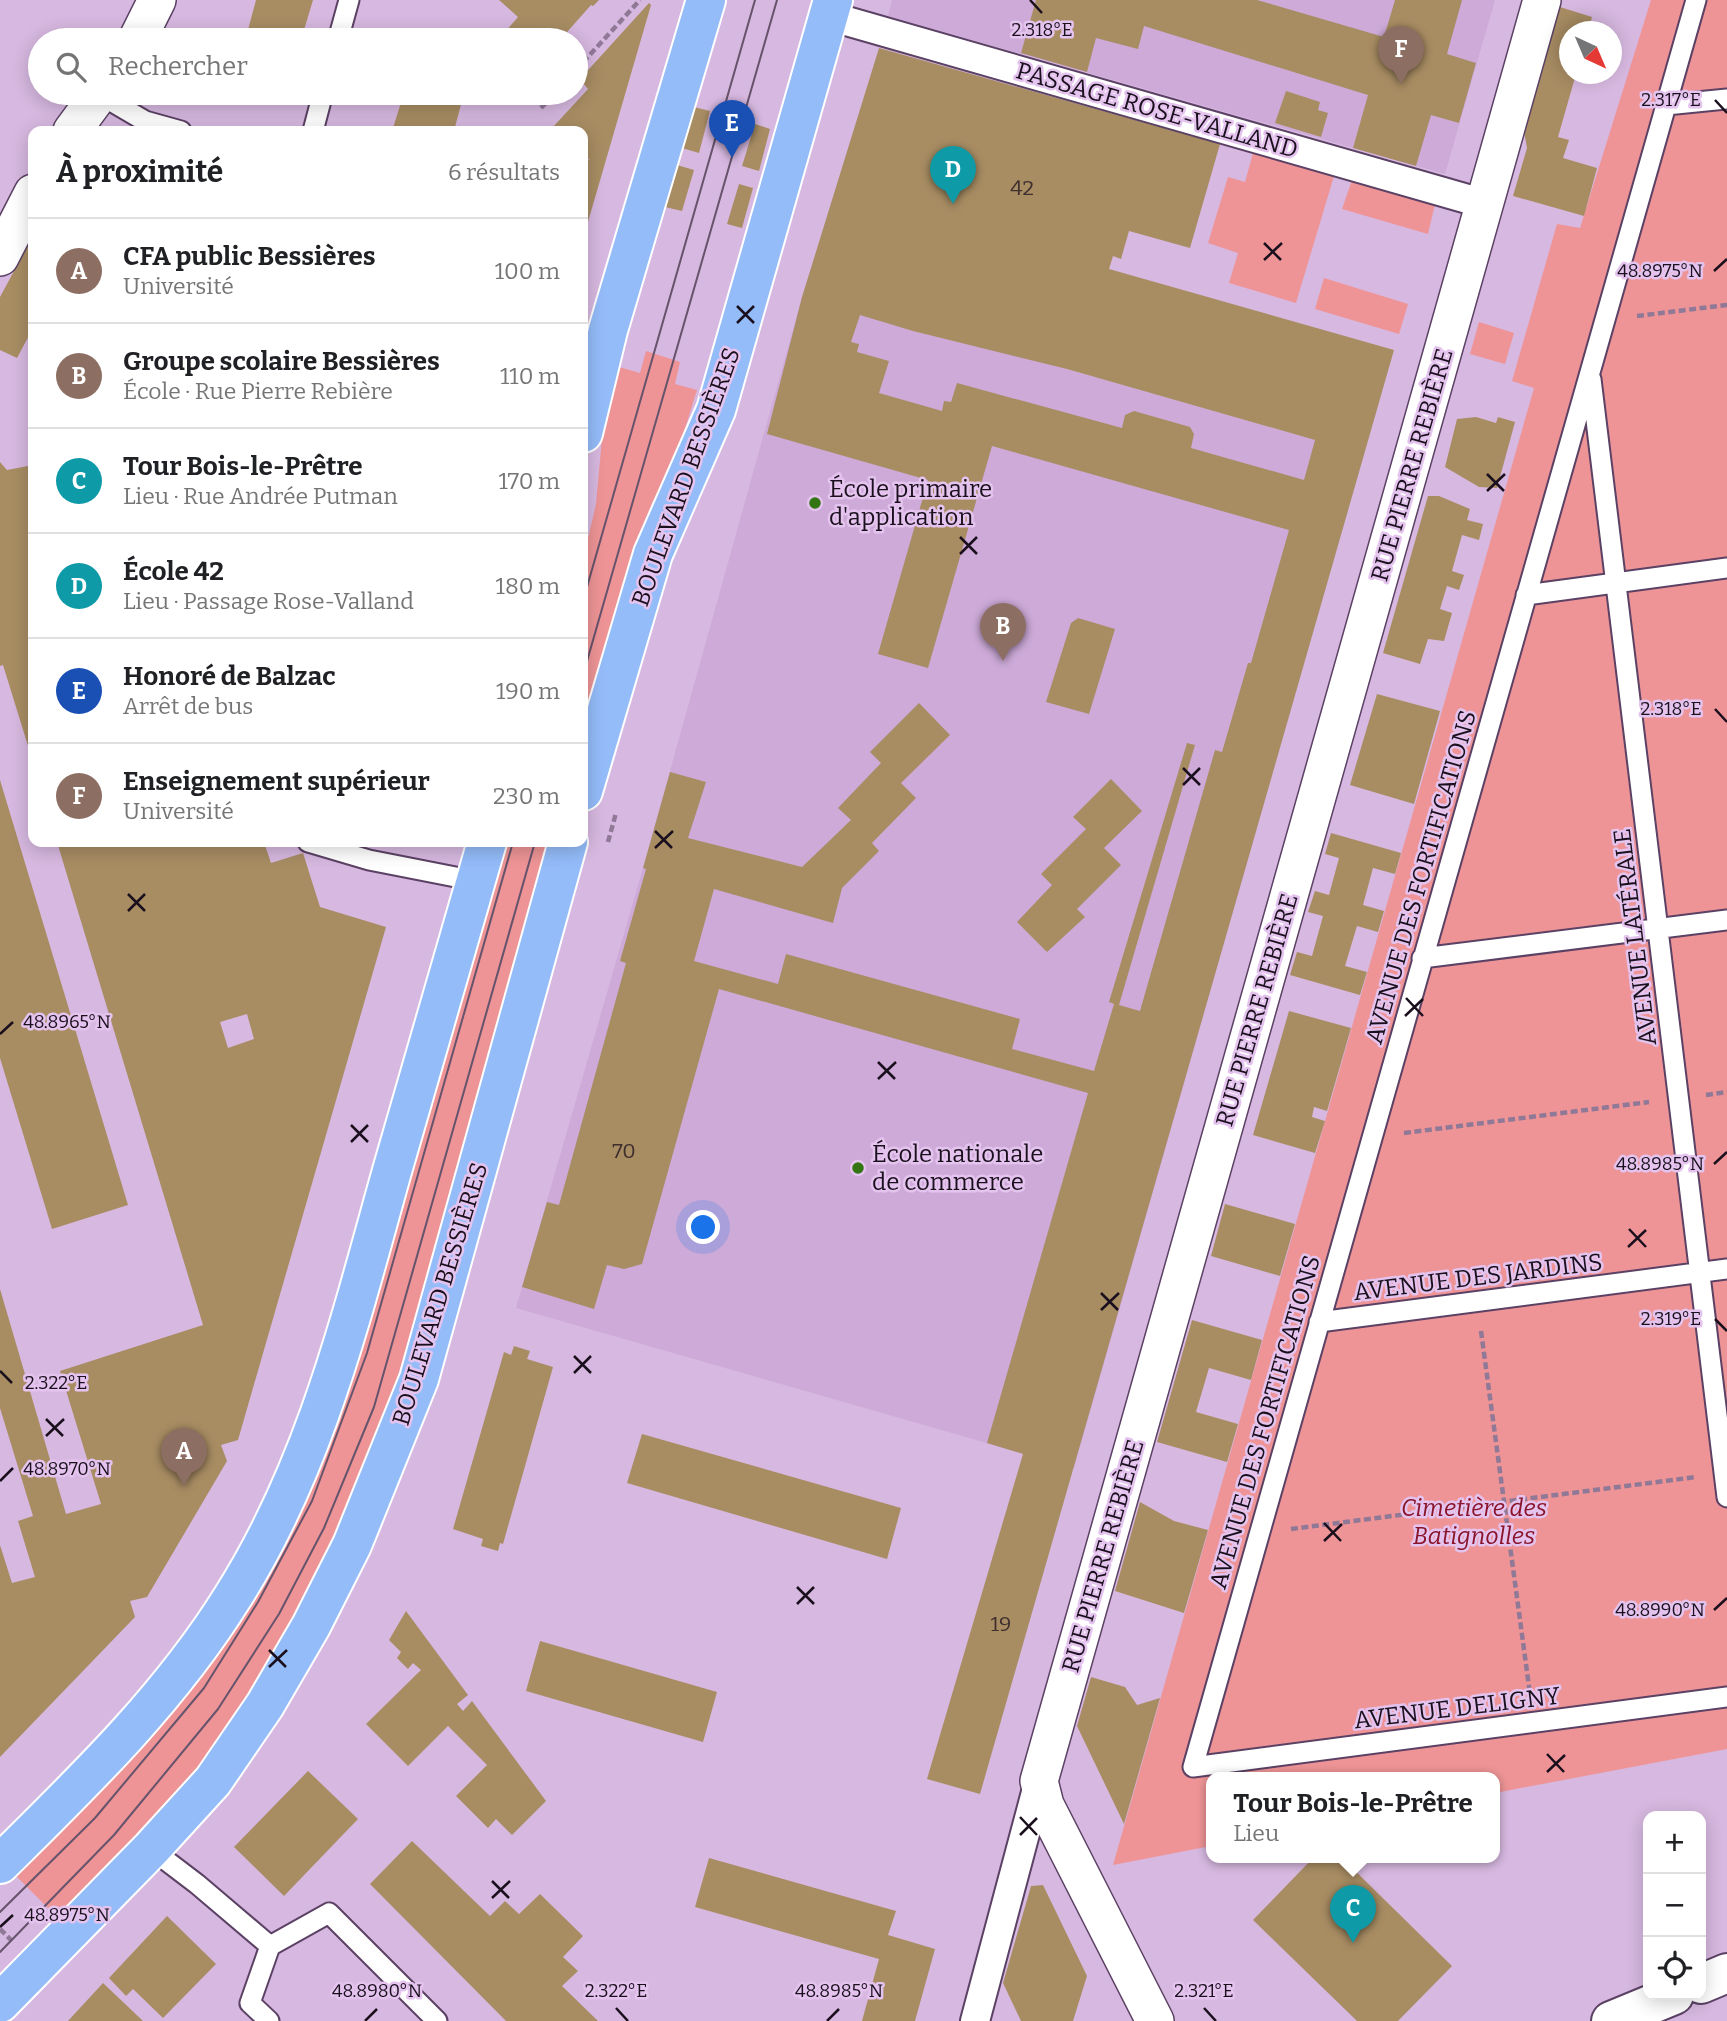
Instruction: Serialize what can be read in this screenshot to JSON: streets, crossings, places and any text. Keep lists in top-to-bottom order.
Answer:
{
  "streets": {
    "main road": ["BOULEVARD BESSIÈRES"],
    "street": ["PASSAGE ROSE-VALLAND", "RUE PIERRE REBIÈRE"],
    "lane": [
      "AVENUE DES FORTIFICATIONS",
      "AVENUE LATÉRALE",
      "AVENUE DES JARDINS",
      "AVENUE DELIGNY"
    ]
  },
  "crossings": [
    ["PASSAGE ROSE-VALLAND", "RUE PIERRE REBIÈRE"],
    ["PASSAGE ROSE-VALLAND", "BOULEVARD BESSIÈRES"],
    ["AVENUE DES FORTIFICATIONS", "AVENUE LATÉRALE"],
    ["AVENUE DES FORTIFICATIONS", "AVENUE DES JARDINS"],
    ["AVENUE DES FORTIFICATIONS", "AVENUE DELIGNY"],
    ["AVENUE LATÉRALE", "AVENUE DES JARDINS"]
  ],
  "parks": ["Cimetière des Batignolles"],
  "places": ["École primaire d'application", "École nationale de commerce"],
  "house_numbers": ["42", "70", "19"],
  "north": "bottom right",
  "page": {
    "pins": [
      "F",
      "E",
      "D",
      "B",
      "A",
      "C"
    ],
    "search": "Rechercher",
    "heading": ["À proximité", "6 résultats"],
    "list": [
      {
        "mark": "A",
        "name": "CFA public Bessières",
        "note": "Université",
        "value": "100 m"
      },
      {
        "mark": "B",
        "name": "Groupe scolaire Bessières",
        "note": "École · Rue Pierre Rebière",
        "value": "110 m"
      },
      {
        "mark": "C",
        "name": "Tour Bois-le-Prêtre",
        "note": "Lieu · Rue Andrée Putman",
        "value": "170 m"
      },
      {
        "mark": "D",
        "name": "École 42",
        "note": "Lieu · Passage Rose-Valland",
        "value": "180 m"
      },
      {
        "mark": "E",
        "name": "Honoré de Balzac",
        "note": "Arrêt de bus",
        "value": "190 m"
      },
      {
        "mark": "F",
        "name": "Enseignement supérieur",
        "note": "Université",
        "value": "230 m"
      }
    ],
    "popup": ["Tour Bois-le-Prêtre", "Lieu"],
    "map_buttons": ["+", "−"]
  },
  "coordinates": [
    "2.318°E",
    "2.317°E",
    "48.8975°N",
    "48.8965°N",
    "48.8985°N",
    "2.319°E",
    "2.322°E",
    "48.8970°N",
    "48.8990°N",
    "2.321°E",
    "48.8980°N"
  ]
}
